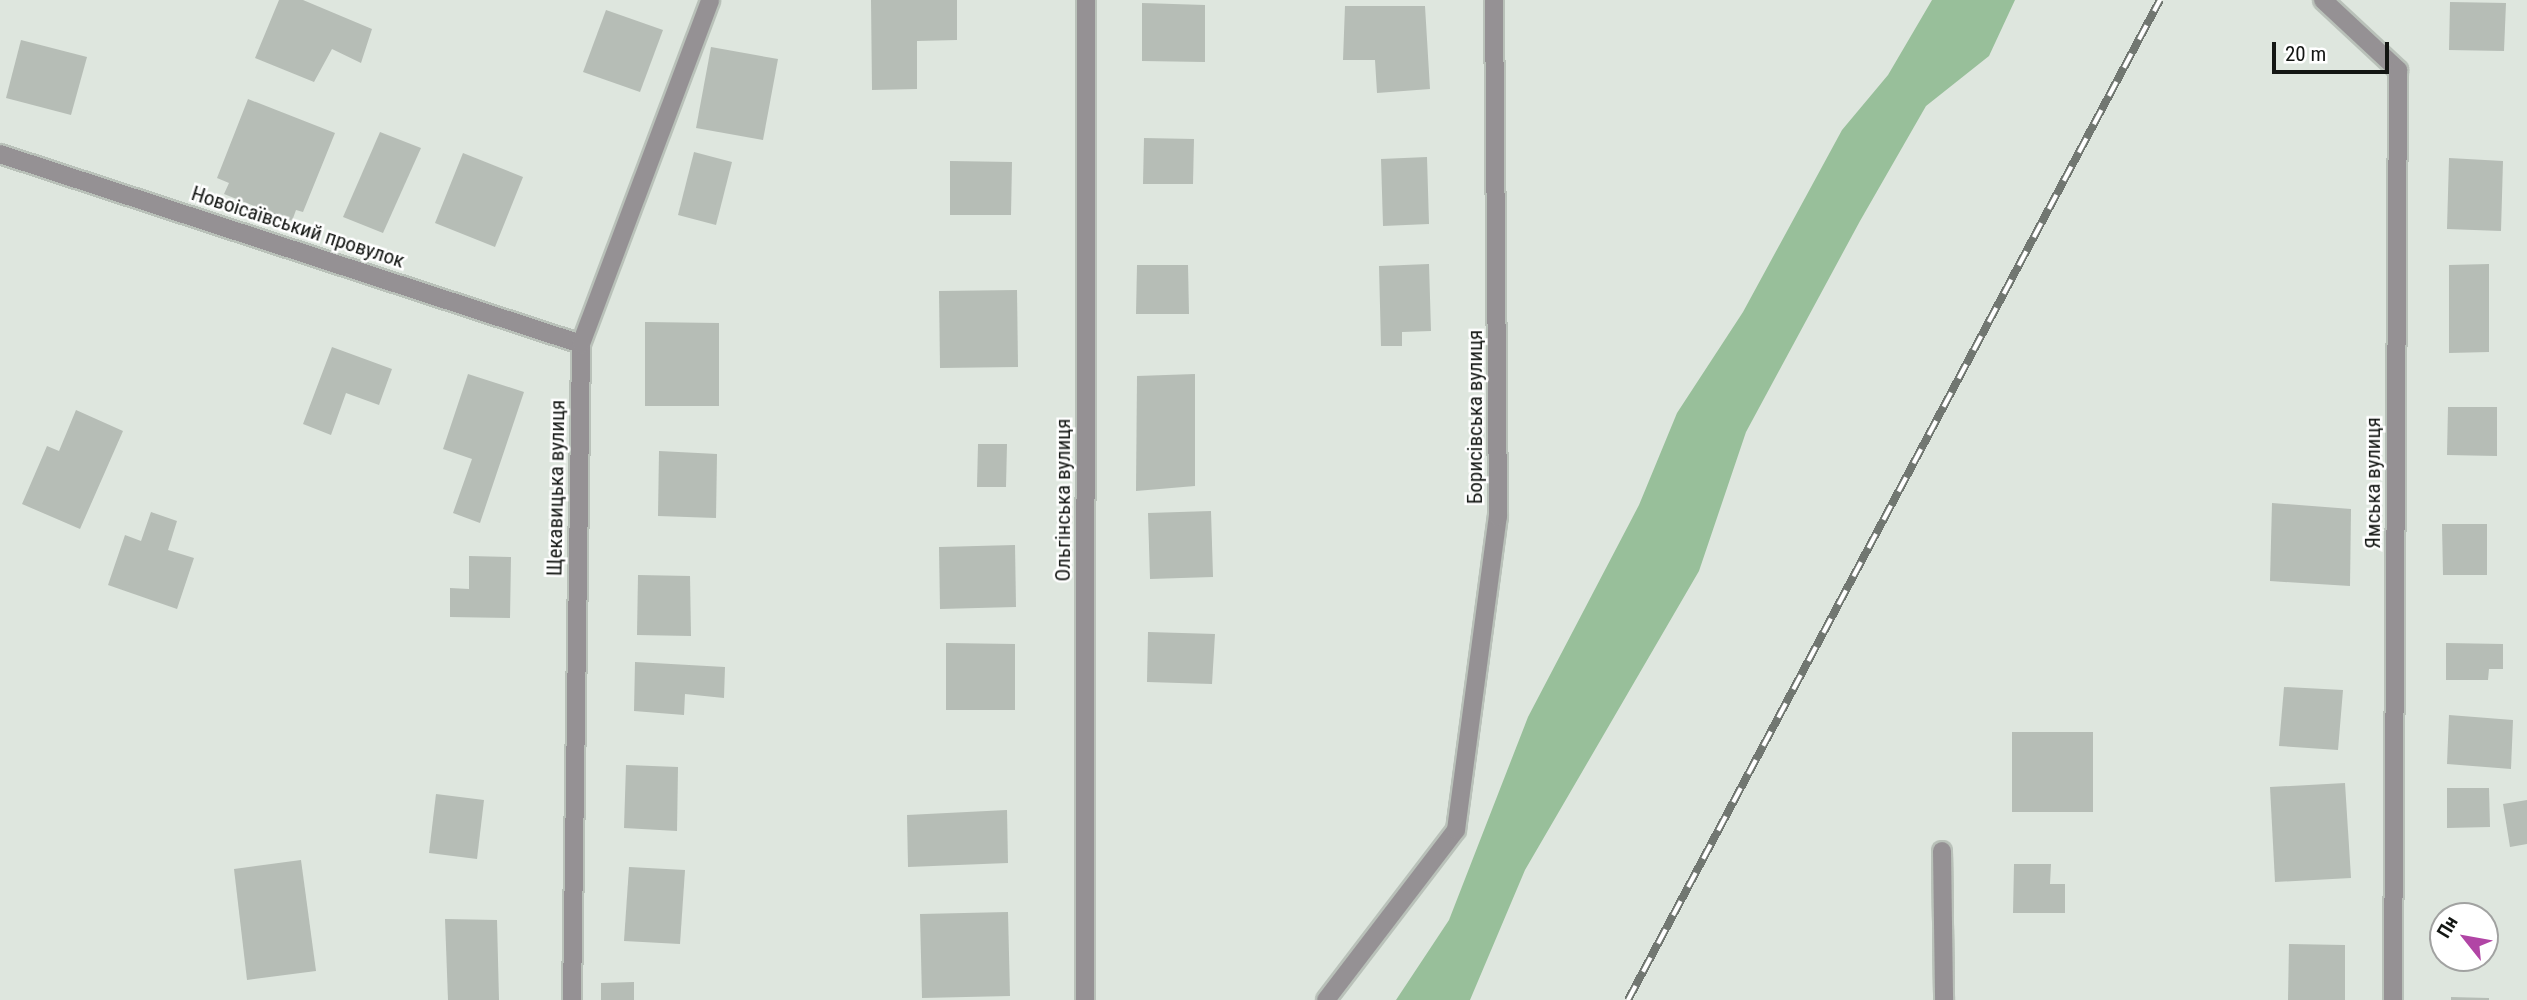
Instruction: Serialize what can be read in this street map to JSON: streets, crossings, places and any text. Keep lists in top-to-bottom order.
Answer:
{
  "streets": {
    "street": [
      "Новоісаївський провулок",
      "Борисівська вулиця",
      "Ямська вулиця",
      "Щекавицька вулиця",
      "Ольгінська вулиця"
    ]
  },
  "crossings": [
    ["Новоісаївський провулок", "Щекавицька вулиця"]
  ],
  "scale_bar": "20 m",
  "north": "top left"
}
